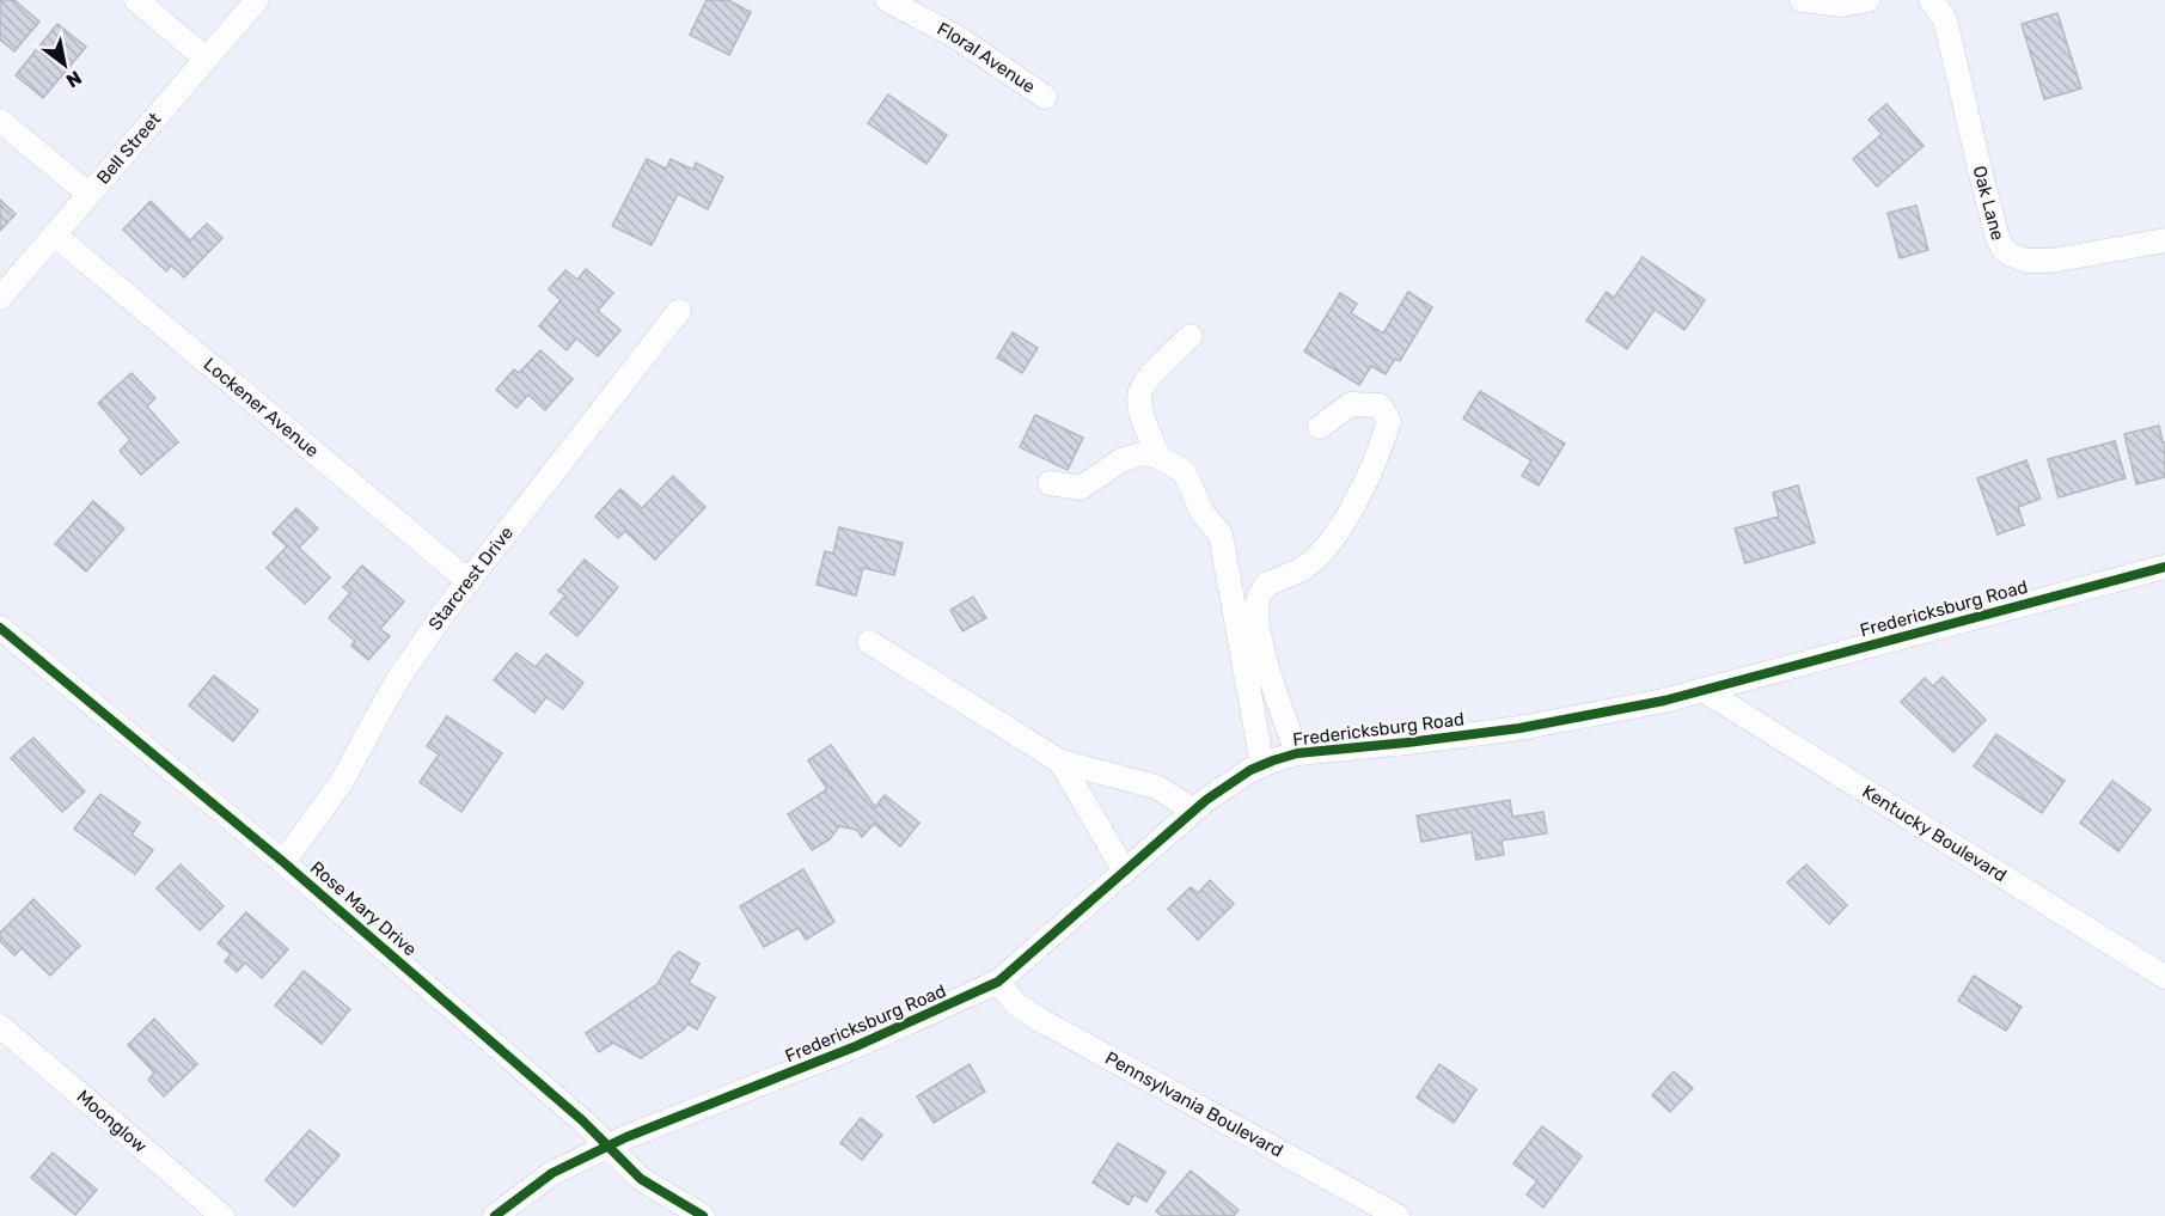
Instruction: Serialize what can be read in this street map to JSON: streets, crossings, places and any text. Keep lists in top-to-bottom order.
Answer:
{
  "streets": {
    "street": [
      "Floral Avenue",
      "Bell Street",
      "Oak Lane",
      "Lockener Avenue",
      "Starcrest Drive",
      "Fredericksburg Road",
      "Kentucky Boulevard",
      "Rose Mary Drive",
      "Pennsylvania Boulevard",
      "Moonglow"
    ]
  },
  "crossings": [
    ["Bell Street", "Lockener Avenue"],
    ["Lockener Avenue", "Starcrest Drive"],
    ["Starcrest Drive", "Rose Mary Drive"],
    ["Fredericksburg Road", "Kentucky Boulevard"],
    ["Fredericksburg Road", "Rose Mary Drive"],
    ["Fredericksburg Road", "Pennsylvania Boulevard"]
  ],
  "north": "bottom right"
}
